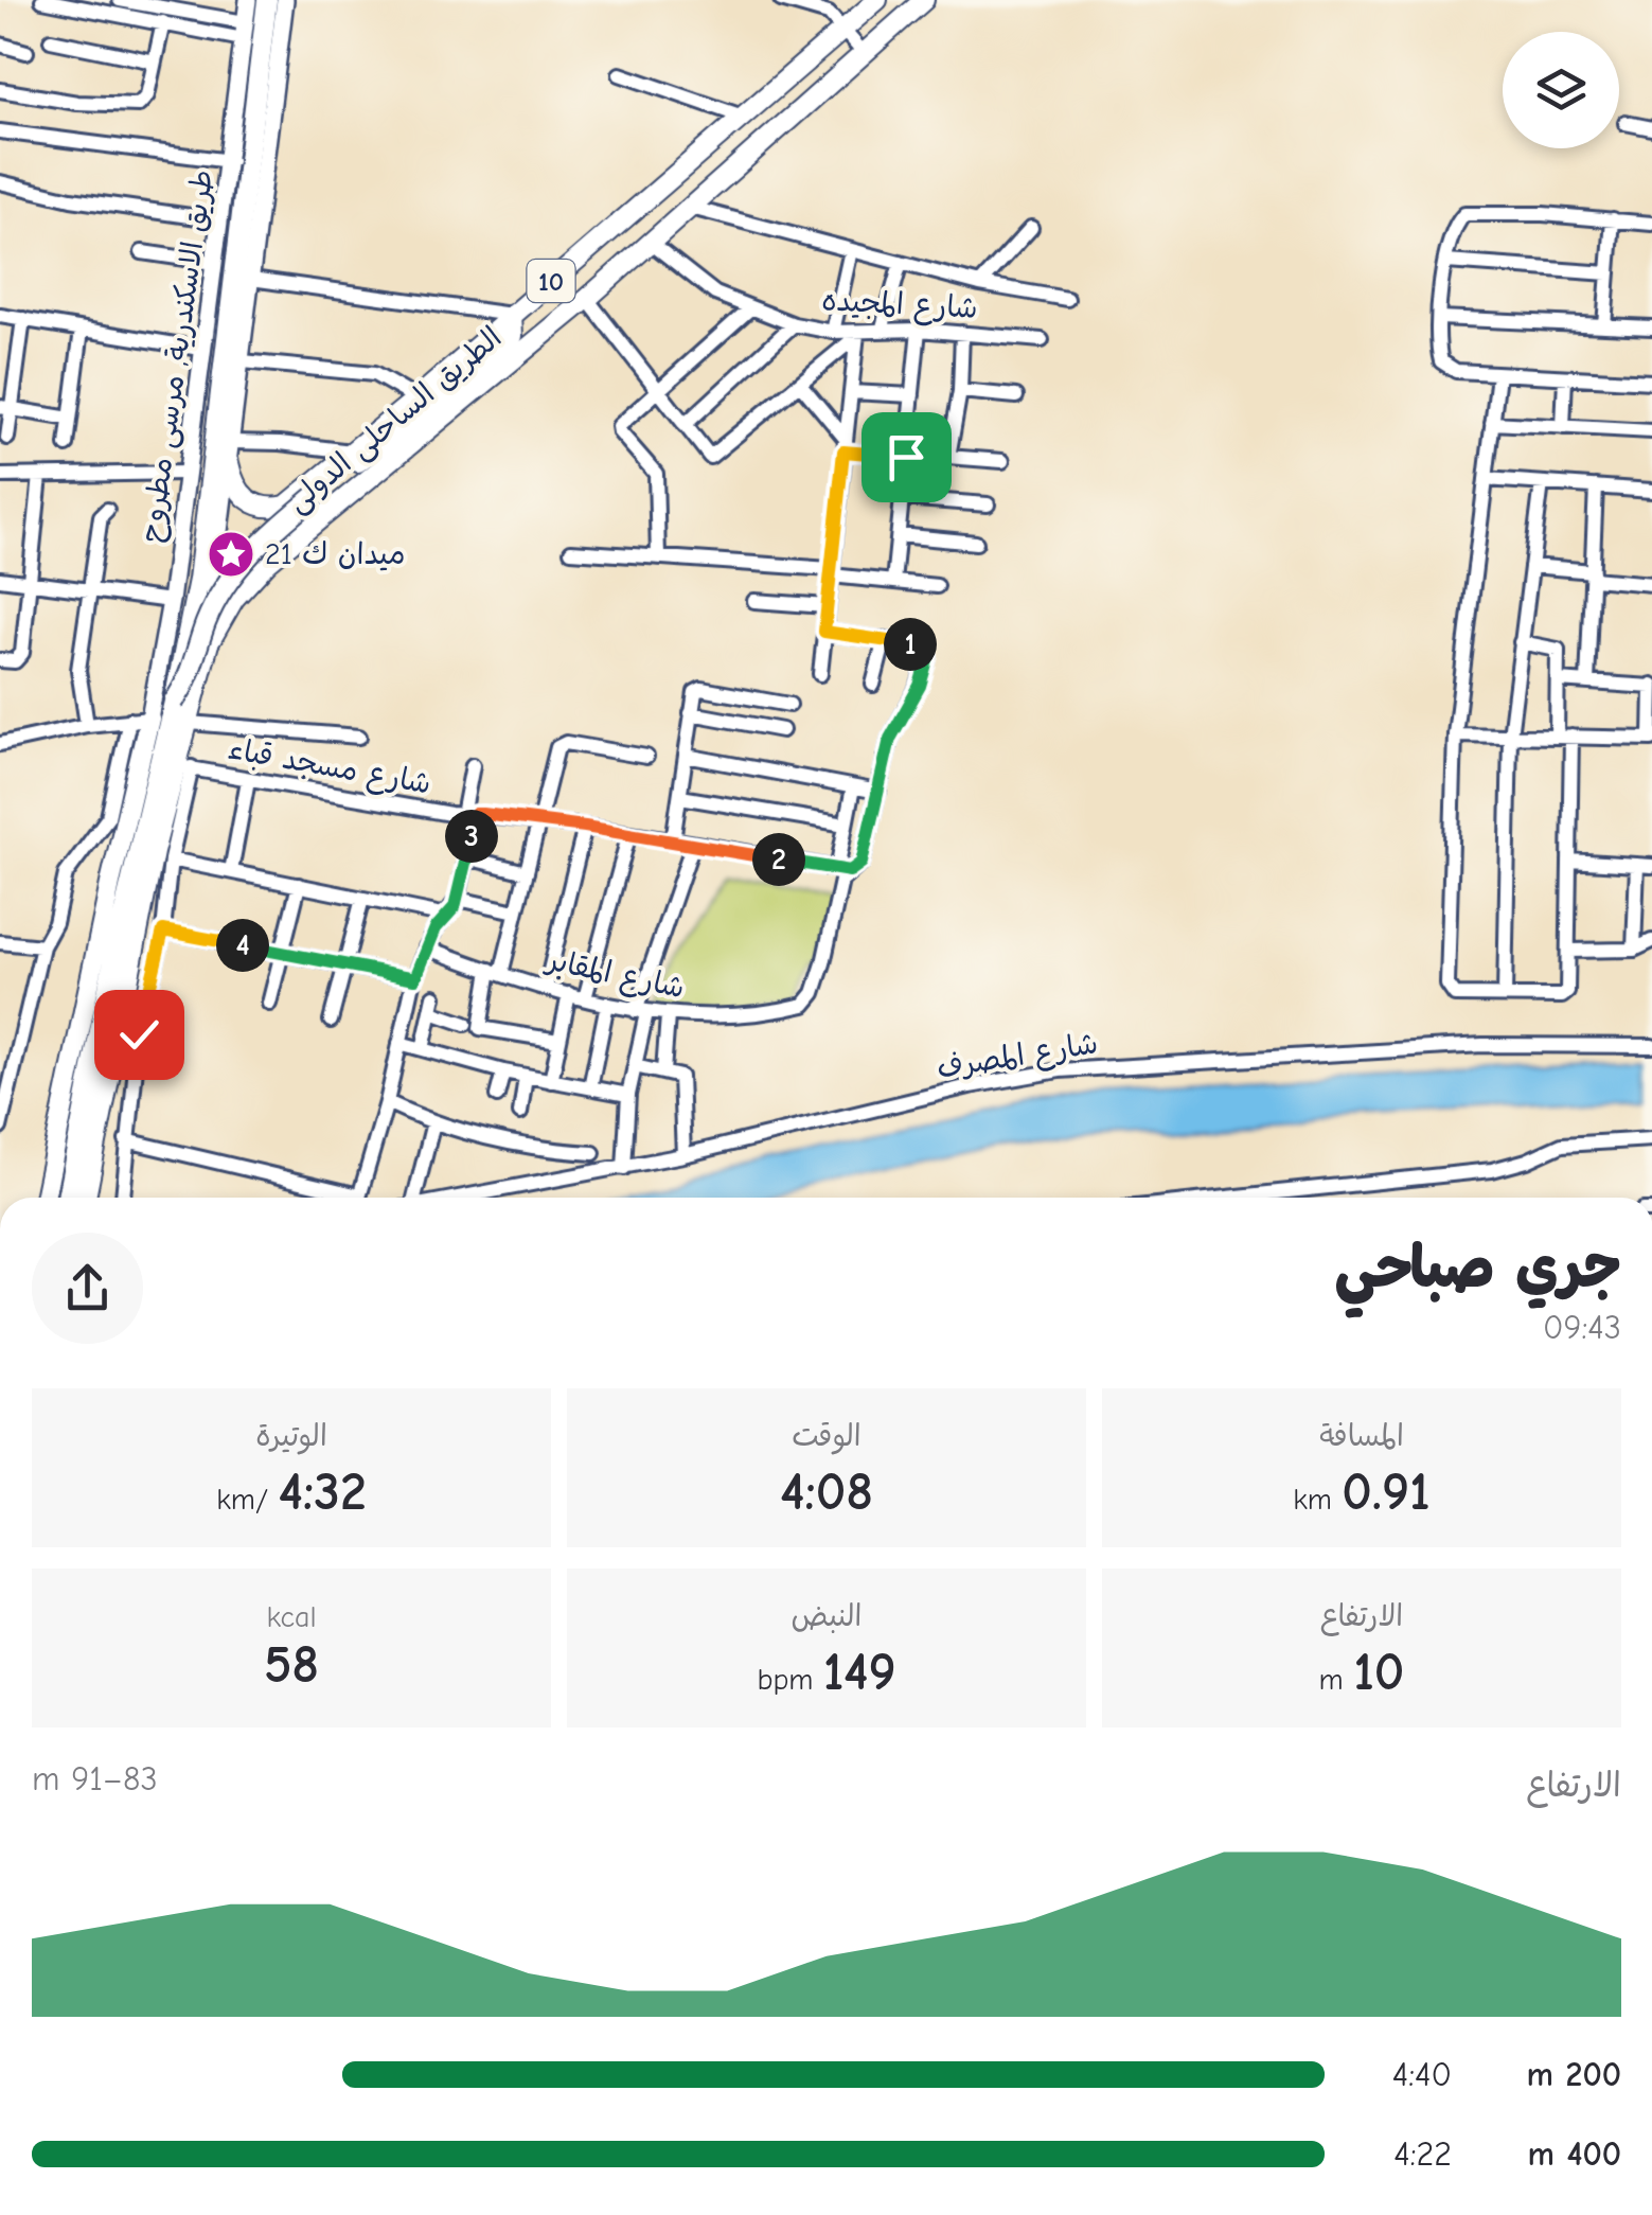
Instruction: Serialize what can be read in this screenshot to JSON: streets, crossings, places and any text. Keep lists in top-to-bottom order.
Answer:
{
  "streets": {
    "highway": ["10", "الطريق الساحلى الدولى"],
    "main road": ["طريق الاسكندرية, مرسى مطروح"],
    "street": [
      "شارع المجيده",
      "شارع مسجد قباء",
      "شارع المقابر",
      "شارع المصرف"
    ]
  },
  "crossings": [
    ["شارع المجيده", "الطريق الساحلى الدولى"],
    ["طريق الاسكندرية, مرسى مطروح", "الطريق الساحلى الدولى"],
    ["الطريق الساحلى الدولى", "شارع مسجد قباء"],
    ["شارع مسجد قباء", "شارع المقابر"]
  ],
  "places": {
    "place": ["ميدان ك 21"]
  },
  "page": {
    "pins": [
      "1",
      "3",
      "2",
      "4"
    ],
    "heading": ["جري صباحي", "09:43"],
    "stats": [
      ["المسافة", "0.91 km"],
      ["الوقت", "4:08"],
      ["الوتيرة", "4:32 /km"],
      ["الارتفاع", "10 m"],
      ["النبض", "149 bpm"],
      ["kcal", "58"]
    ],
    "chart": ["الارتفاع", "83–91 m"],
    "list": [
      {
        "name": "200 m",
        "note": "4:40"
      },
      {
        "name": "400 m",
        "note": "4:22"
      }
    ]
  }
}
